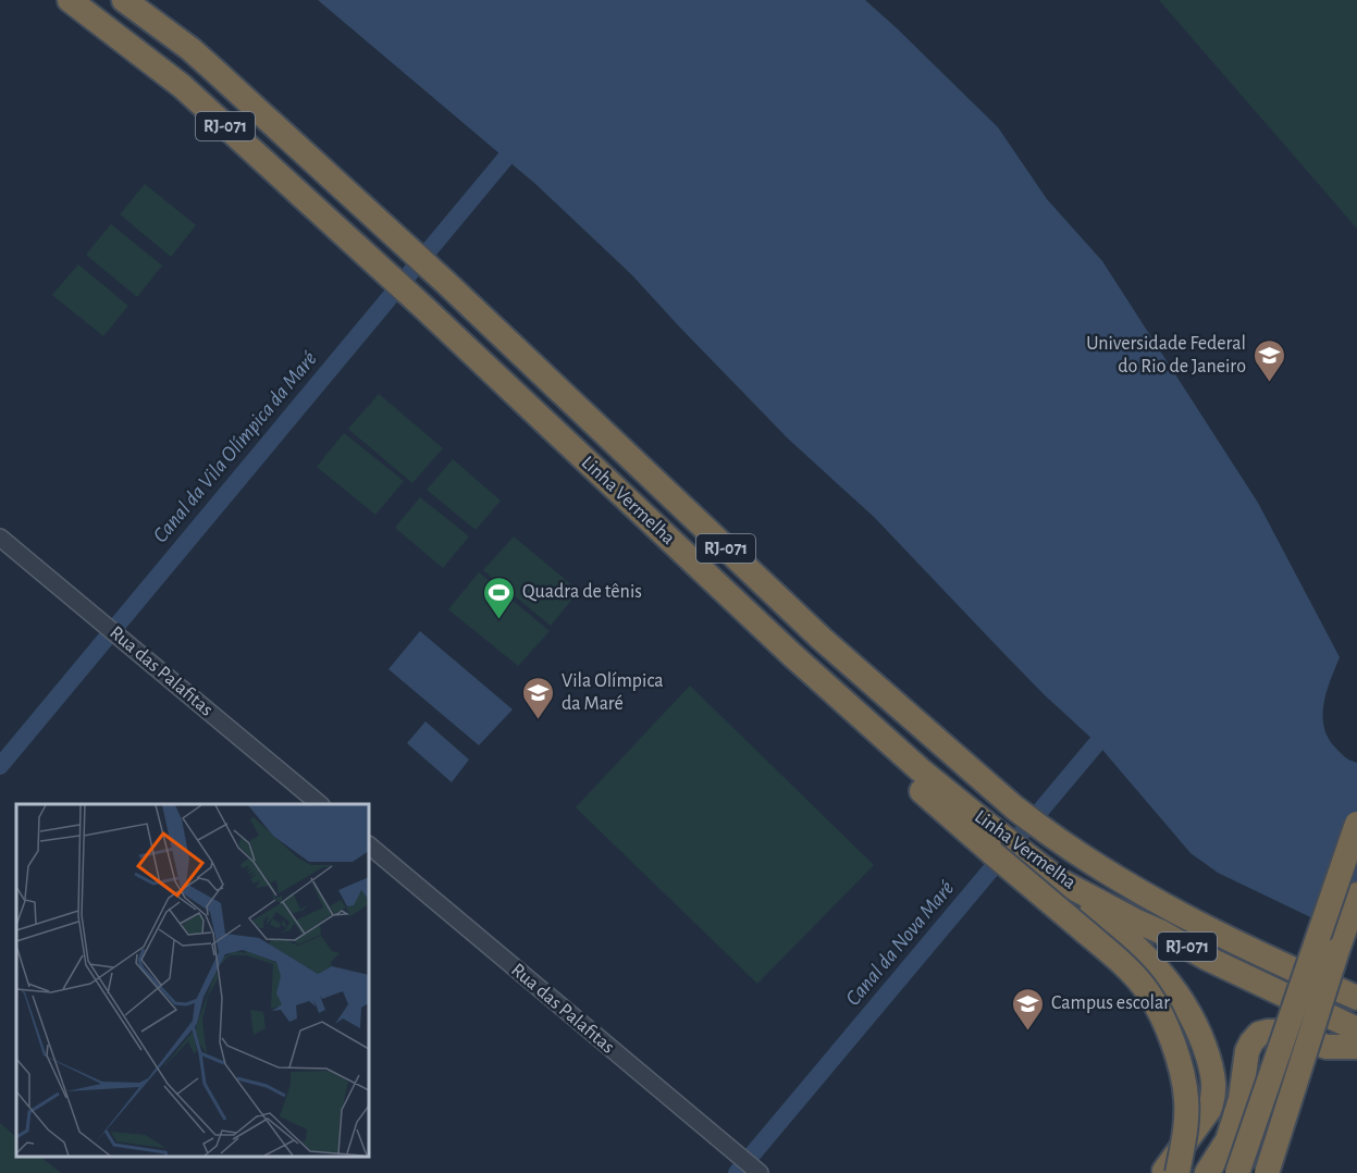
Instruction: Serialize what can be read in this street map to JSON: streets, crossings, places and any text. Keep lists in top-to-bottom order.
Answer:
{
  "streets": {
    "highway": ["RJ-071", "Linha Vermelha"],
    "street": ["Rua das Palafitas"]
  },
  "water": ["Canal da Vila Olímpica da Maré", "Canal da Nova Maré"],
  "places": {
    "school or university": ["Universidade Federal do Rio de Janeiro", "Vila Olímpica da Maré", "Campus escolar"],
    "sports": ["Quadra de tênis"]
  }
}
